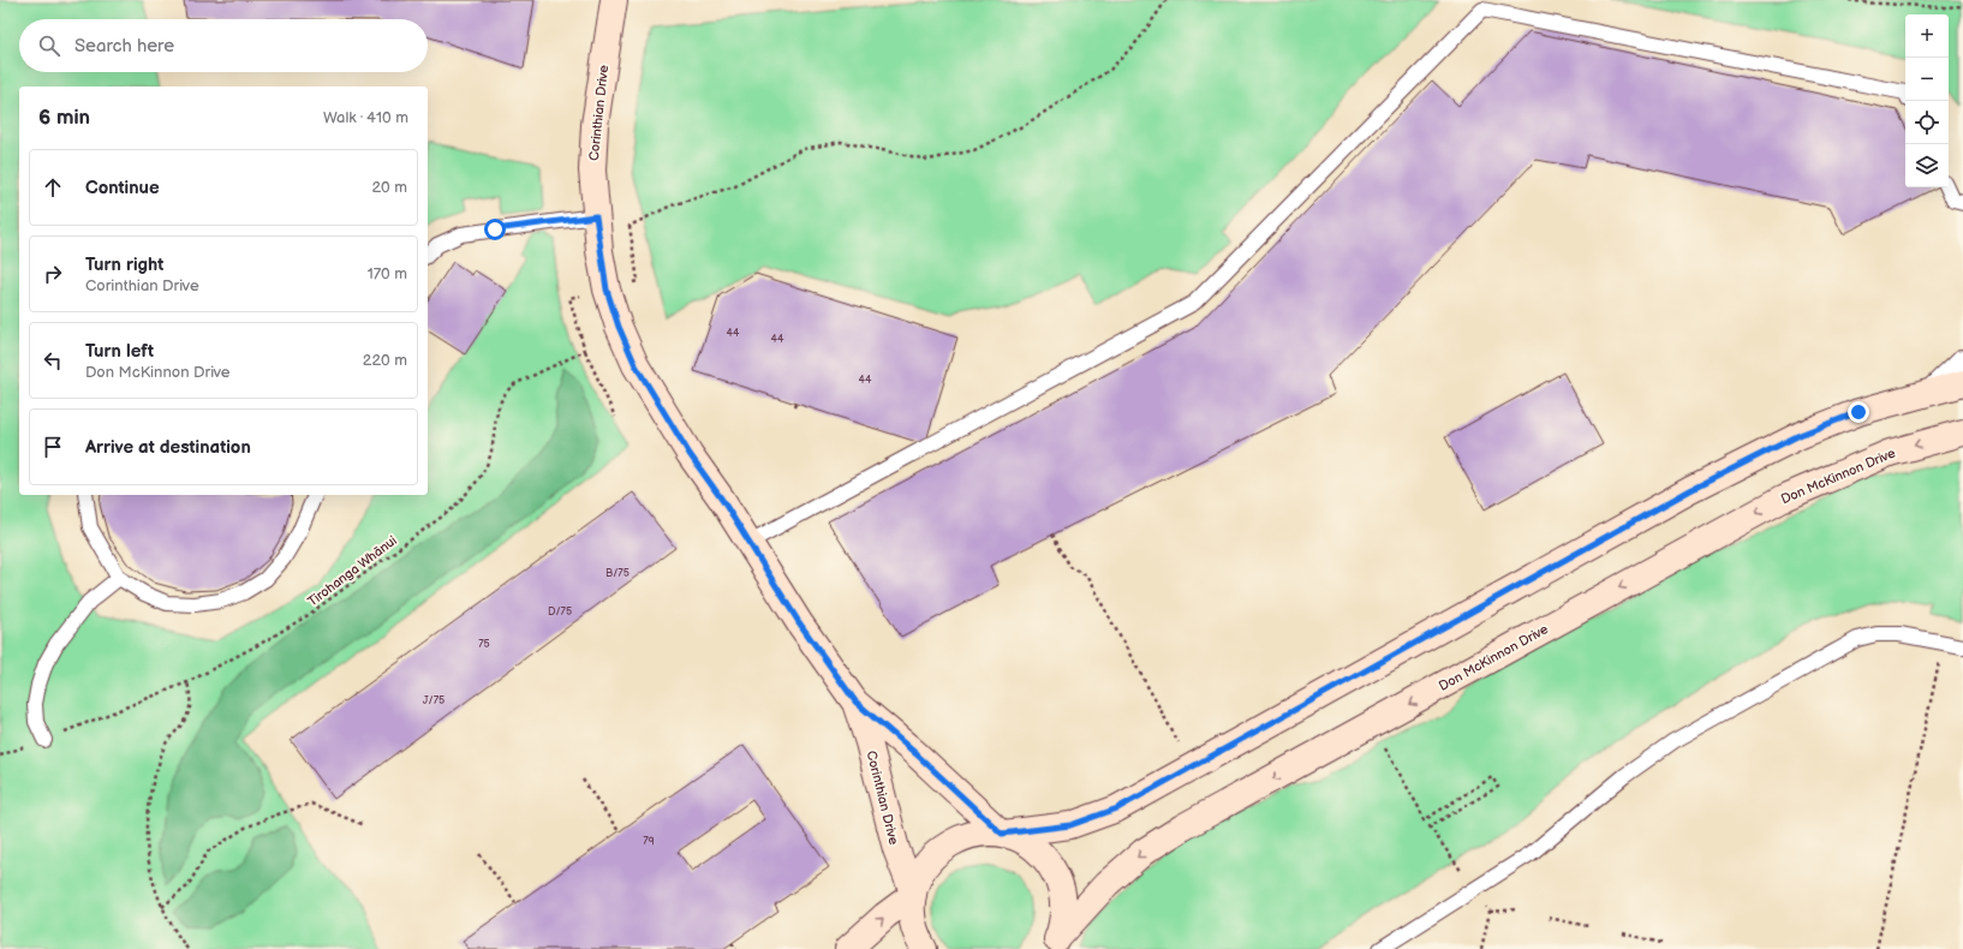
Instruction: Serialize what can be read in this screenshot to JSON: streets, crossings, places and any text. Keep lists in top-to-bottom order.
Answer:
{
  "streets": {
    "main road": ["Corinthian Drive", "Don McKinnon Drive"],
    "path": ["Tirohanga Whānui"]
  },
  "house_numbers": [
    "44",
    "44",
    "44",
    "B/75",
    "D/75",
    "75",
    "J/75",
    "79"
  ],
  "page": {
    "map_buttons": ["+", "−"],
    "search": "Search here",
    "heading": ["6 min", "Walk · 410 m"],
    "list": [
      ["Continue", "20 m"],
      ["Turn right", "Corinthian Drive", "170 m"],
      ["Turn left", "Don McKinnon Drive", "220 m"],
      "Arrive at destination"
    ]
  }
}
